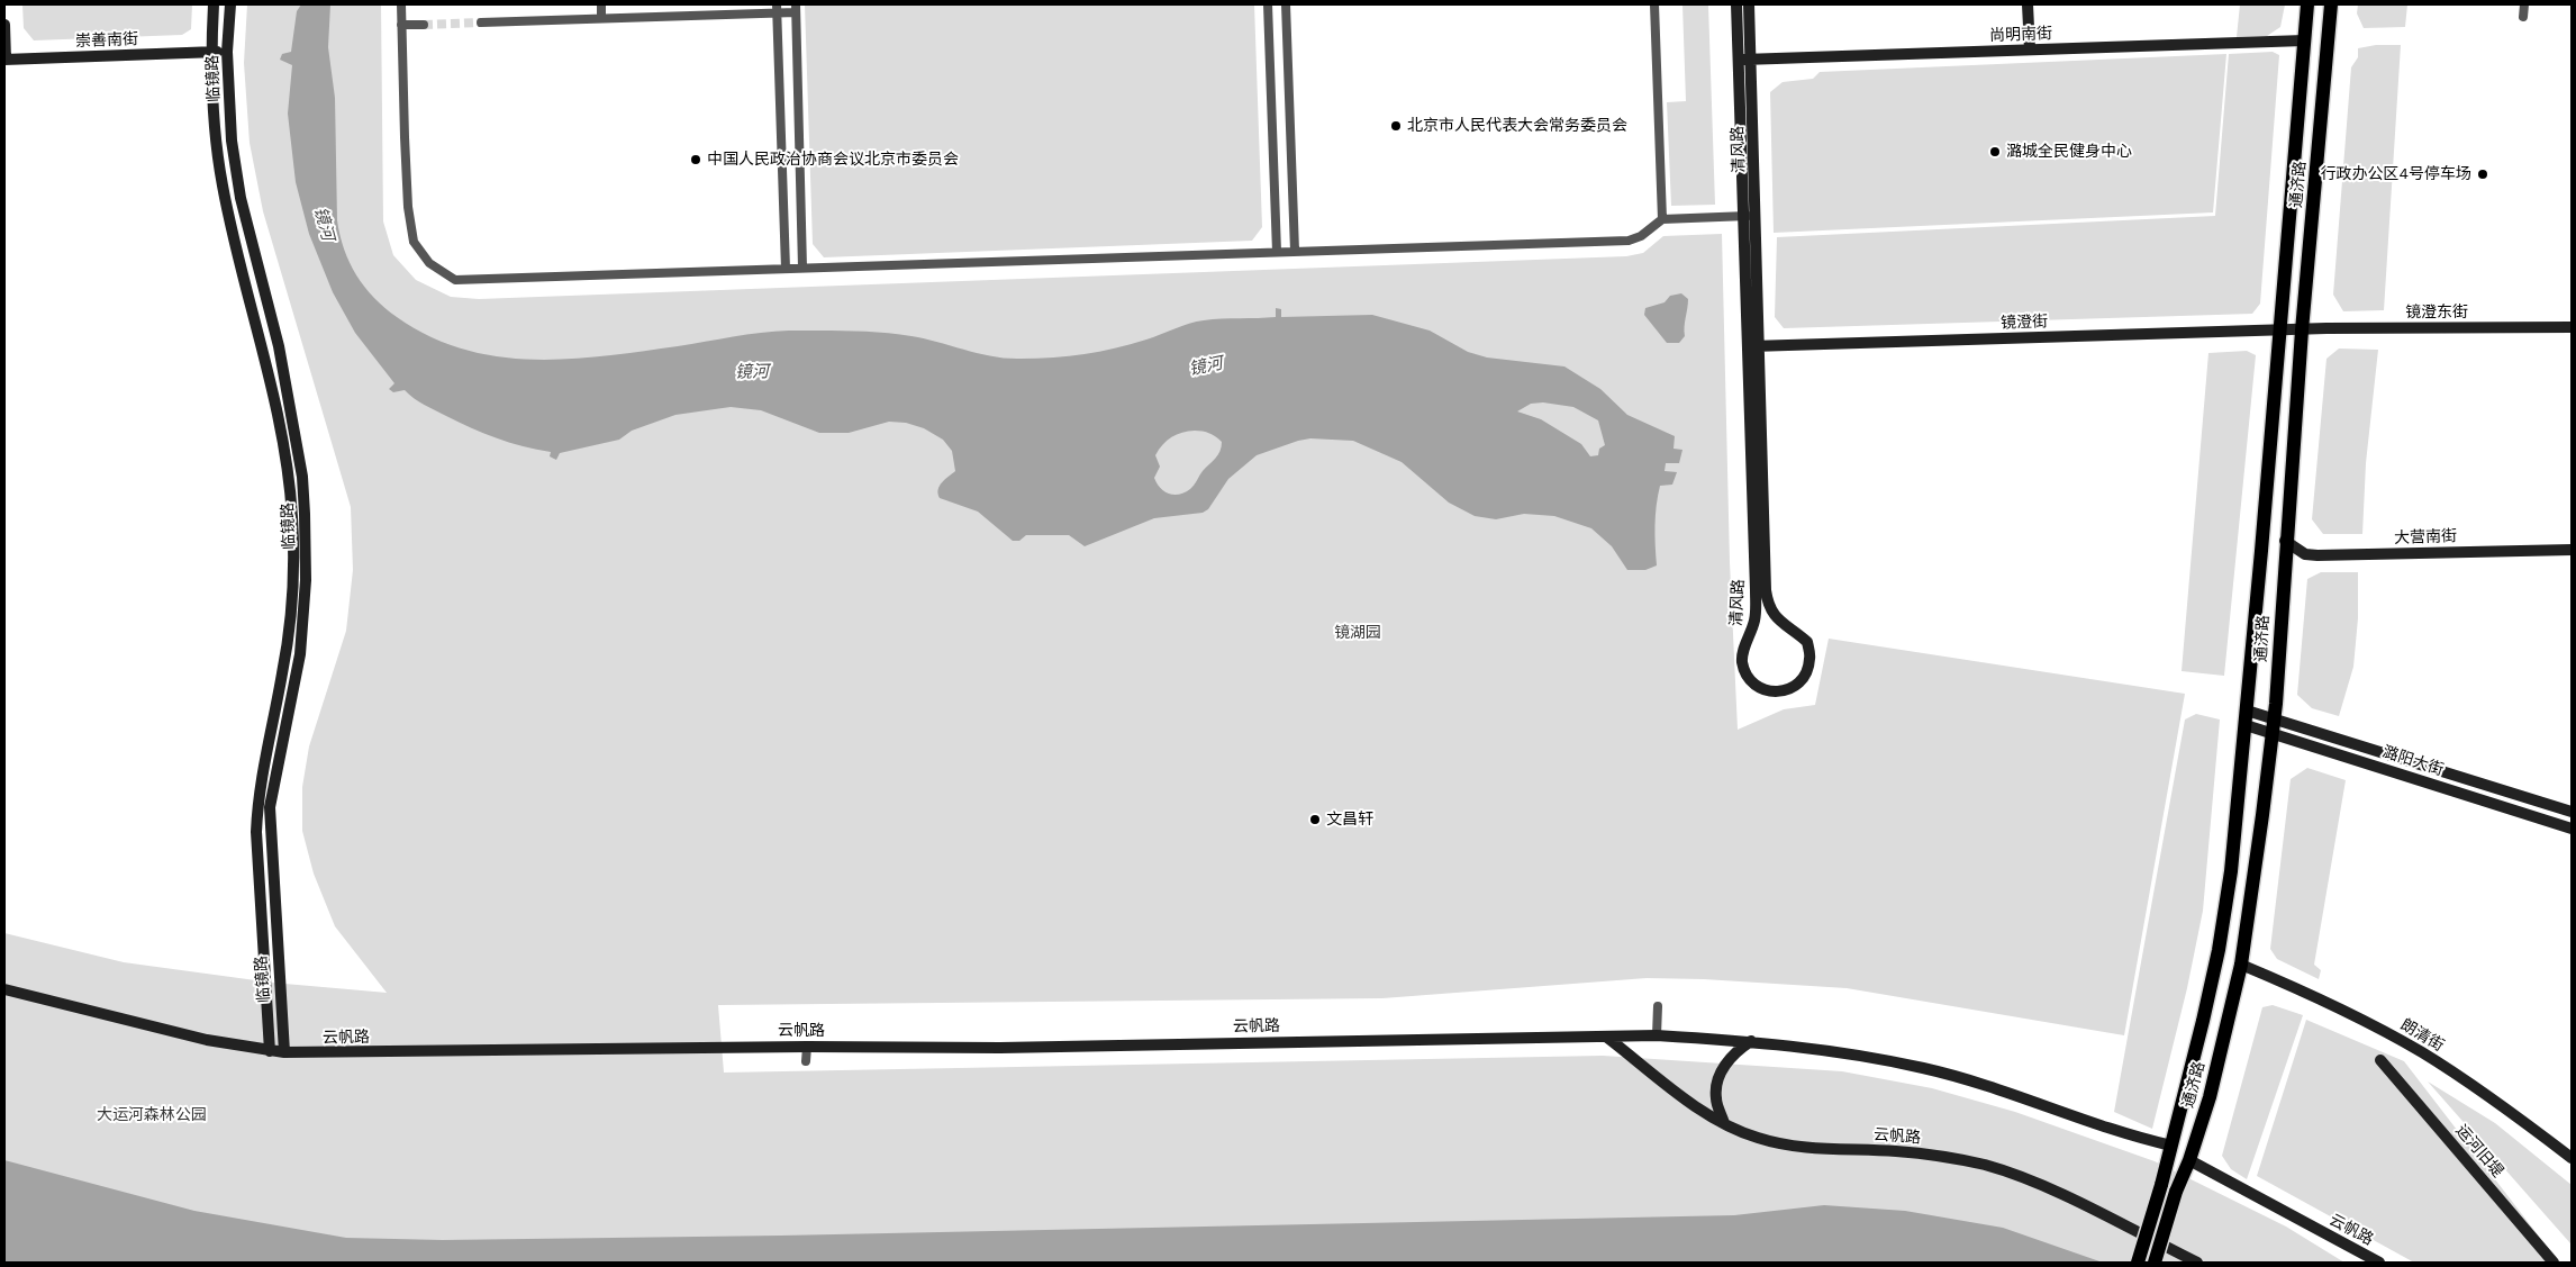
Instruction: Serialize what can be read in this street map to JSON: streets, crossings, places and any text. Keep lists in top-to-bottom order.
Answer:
{
  "streets": {
    "main road": ["通济路"],
    "street": [
      "尚明南街",
      "崇善南街",
      "临镜路",
      "清风路",
      "镜澄东街",
      "镜澄街",
      "大营南街",
      "潞阳大街",
      "云帆路",
      "朗清街",
      "运河旧堤"
    ]
  },
  "crossings": [
    ["尚明南街", "清风路"],
    ["尚明南街", "通济路"],
    ["崇善南街", "临镜路"],
    ["临镜路", "云帆路"],
    ["清风路", "镜澄街"],
    ["通济路", "镜澄东街"],
    ["通济路", "镜澄街"],
    ["通济路", "大营南街"],
    ["通济路", "潞阳大街"],
    ["通济路", "云帆路"],
    ["通济路", "朗清街"],
    ["镜澄东街", "镜澄街"]
  ],
  "water": ["镜河"],
  "parks": ["镜湖园", "大运河森林公园"],
  "places": [
    "北京市人民代表大会常务委员会",
    "潞城全民健身中心",
    "中国人民政治协商会议北京市委员会",
    "行政办公区4号停车场",
    "文昌轩"
  ]
}
